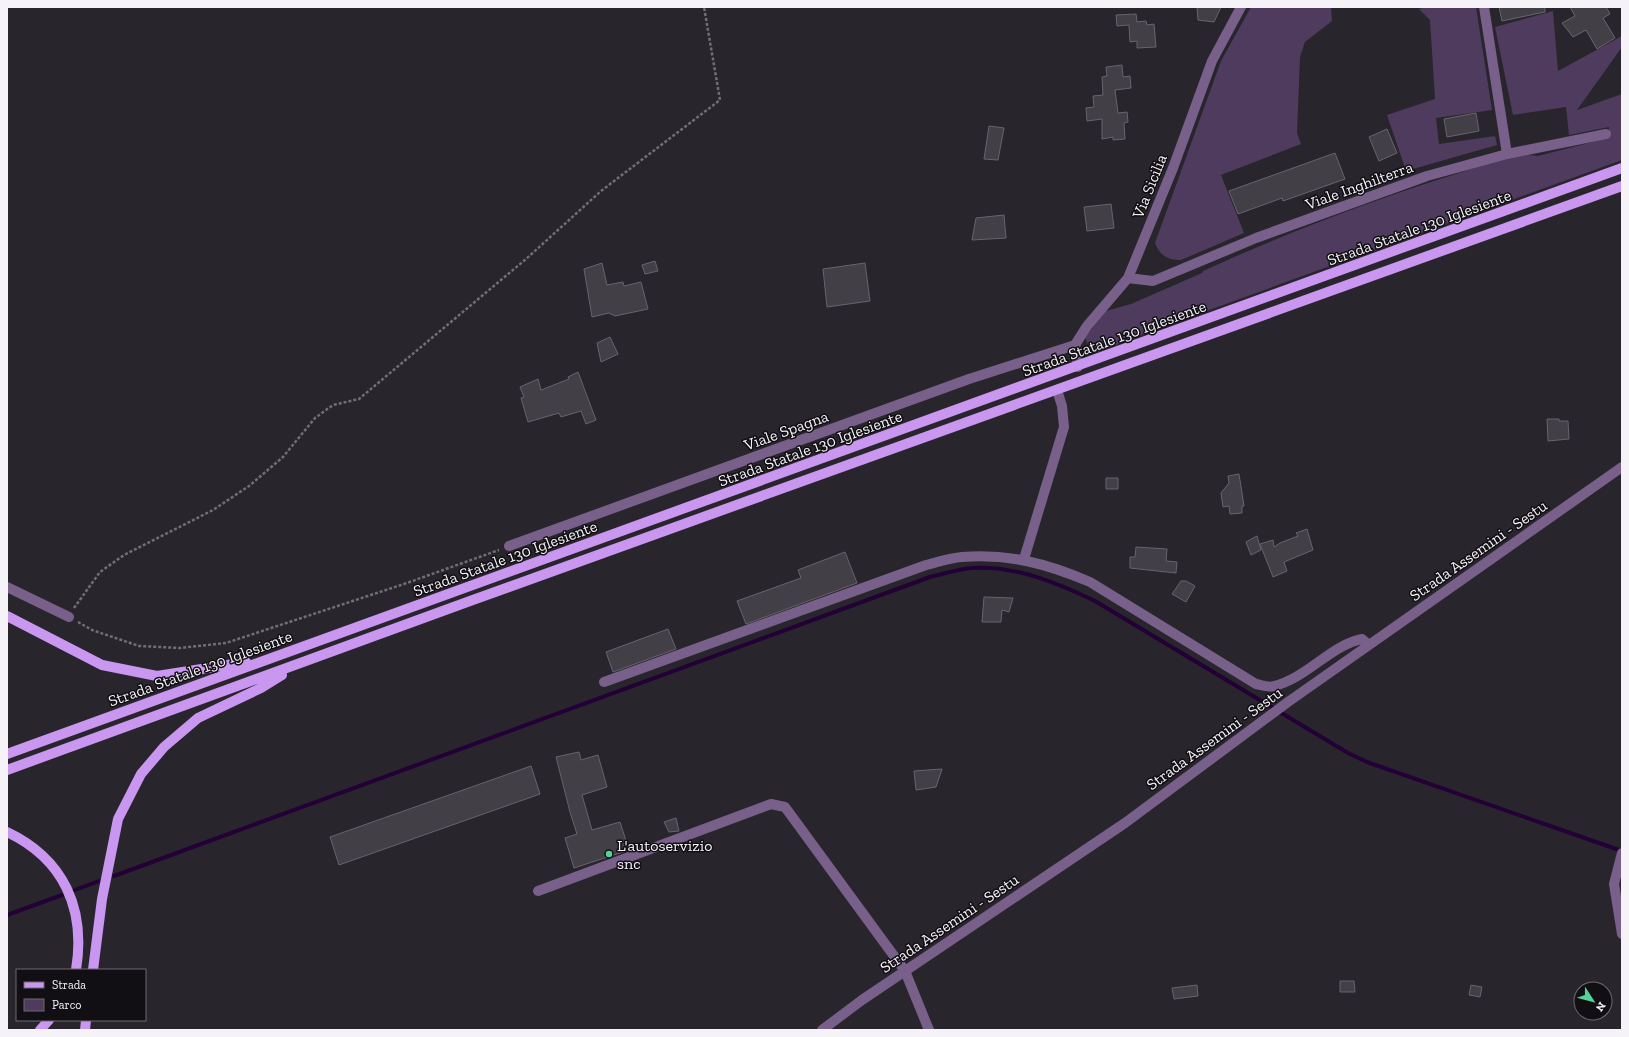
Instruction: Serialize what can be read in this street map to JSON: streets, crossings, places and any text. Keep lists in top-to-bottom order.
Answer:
{
  "streets": {
    "main road": ["Strada Statale 130 Iglesiente"],
    "street": [
      "Viale Inghilterra",
      "Via Sicilia",
      "Viale Spagna",
      "Strada Assemini - Sestu"
    ]
  },
  "crossings": [
    ["Viale Inghilterra", "Via Sicilia"],
    ["Via Sicilia", "Viale Spagna"]
  ],
  "places": ["L'autoservizio snc"],
  "legend": ["Strada", "Parco"],
  "north": "bottom right"
}
